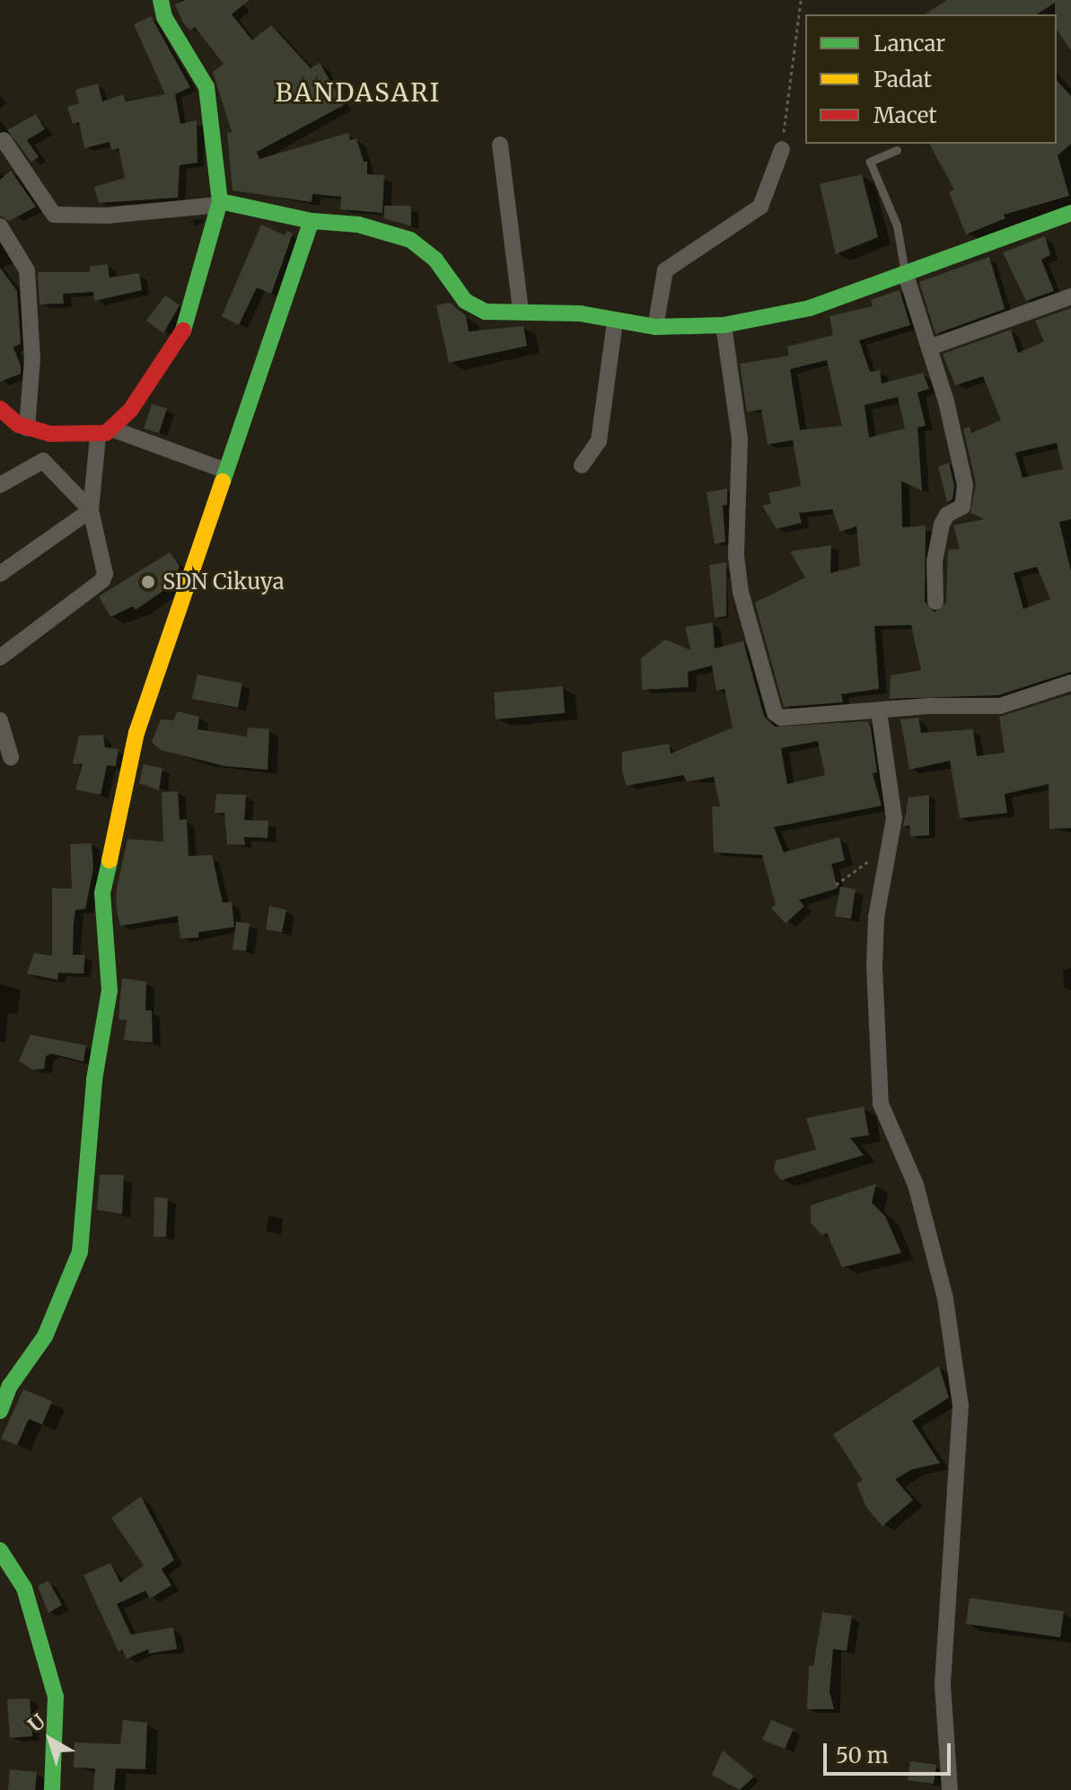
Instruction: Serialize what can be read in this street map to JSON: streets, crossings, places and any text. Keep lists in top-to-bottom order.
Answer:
{
  "districts": ["BANDASARI"],
  "places": ["SDN Cikuya"],
  "legend": ["Lancar", "Padat", "Macet"],
  "scale_bar": "50 m",
  "north": "top left"
}
